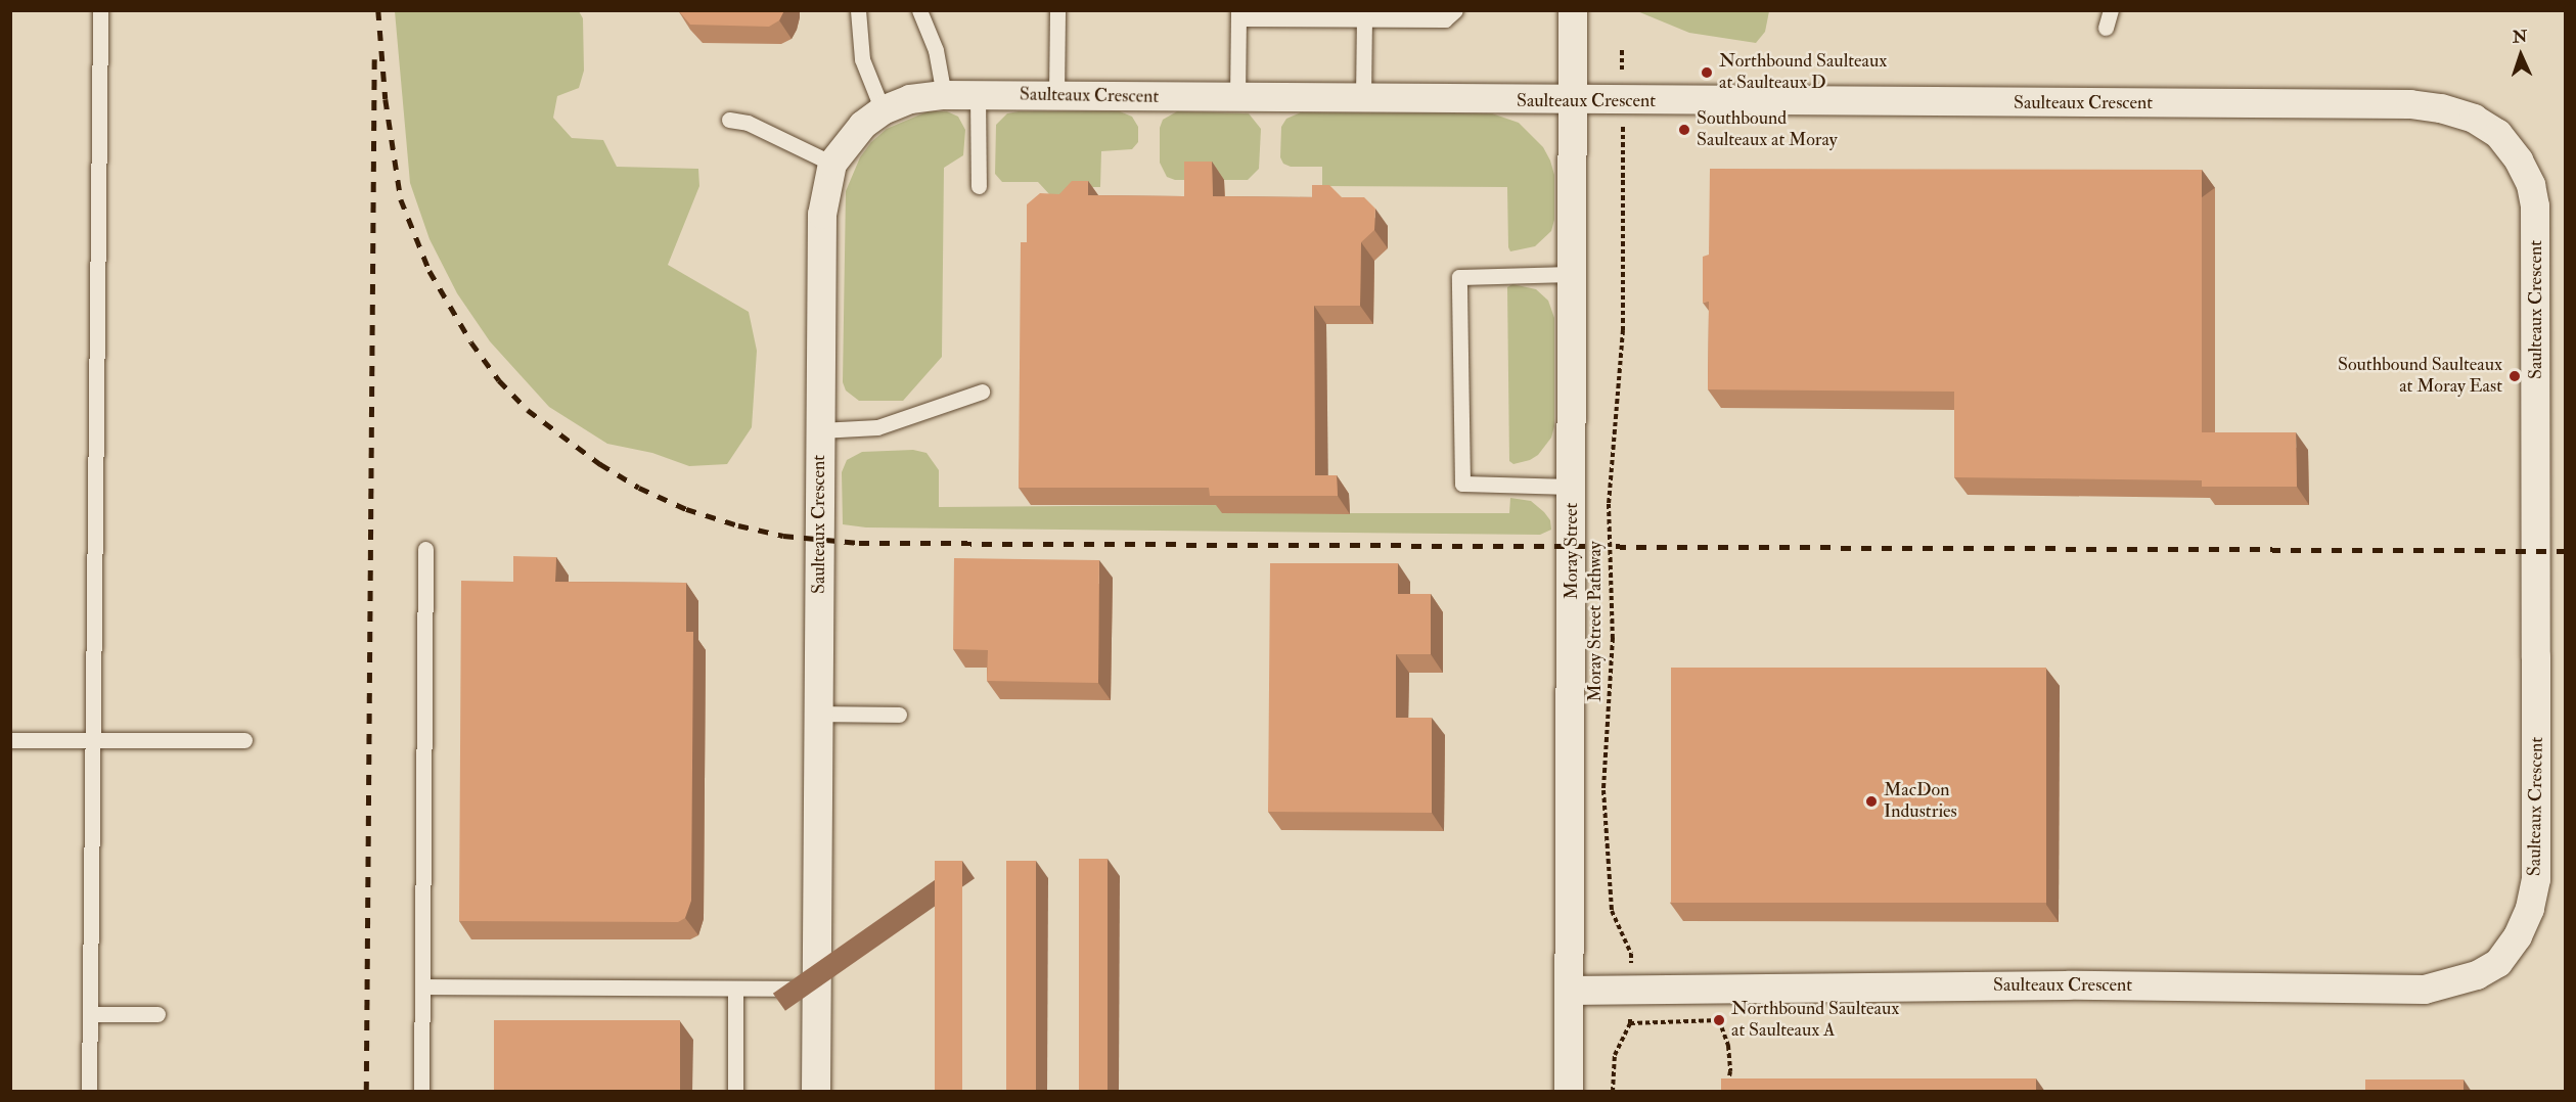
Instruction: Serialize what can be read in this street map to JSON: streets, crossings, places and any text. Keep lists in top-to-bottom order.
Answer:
{
  "streets": {
    "street": ["Saulteaux Crescent", "Moray Street"],
    "path": ["Moray Street Pathway"]
  },
  "crossings": [
    ["Saulteaux Crescent", "Moray Street"],
    ["Saulteaux Crescent", "Moray Street Pathway"]
  ],
  "places": [
    "Northbound Saulteaux at Saulteaux D",
    "Southbound Saulteaux at Moray",
    "Southbound Saulteaux at Moray East",
    "MacDon Industries",
    "Northbound Saulteaux at Saulteaux A"
  ],
  "north": "top"
}
